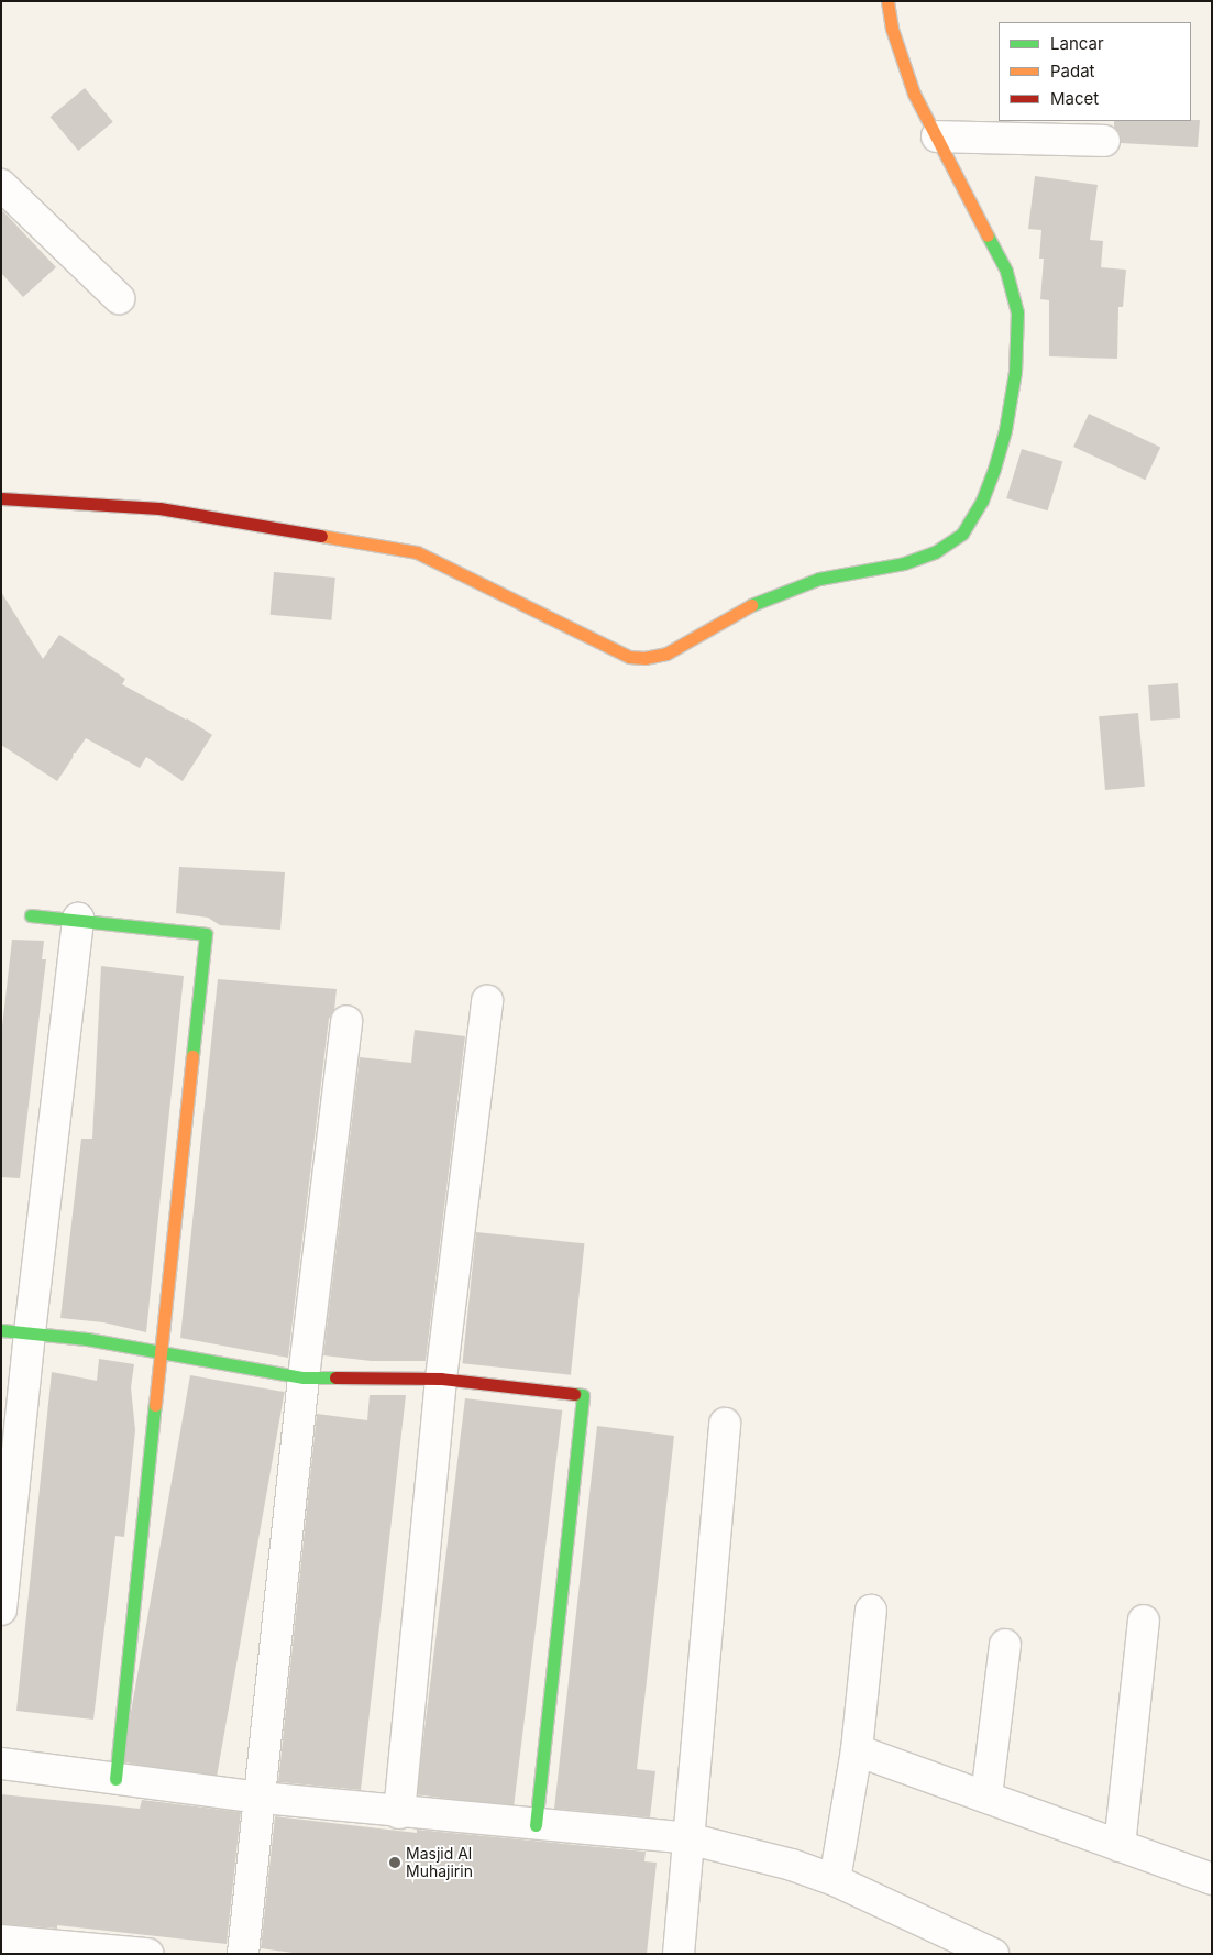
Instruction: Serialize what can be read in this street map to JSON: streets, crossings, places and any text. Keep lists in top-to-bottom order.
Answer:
{
  "places": ["Masjid Al Muhajirin"],
  "legend": ["Lancar", "Padat", "Macet"]
}
